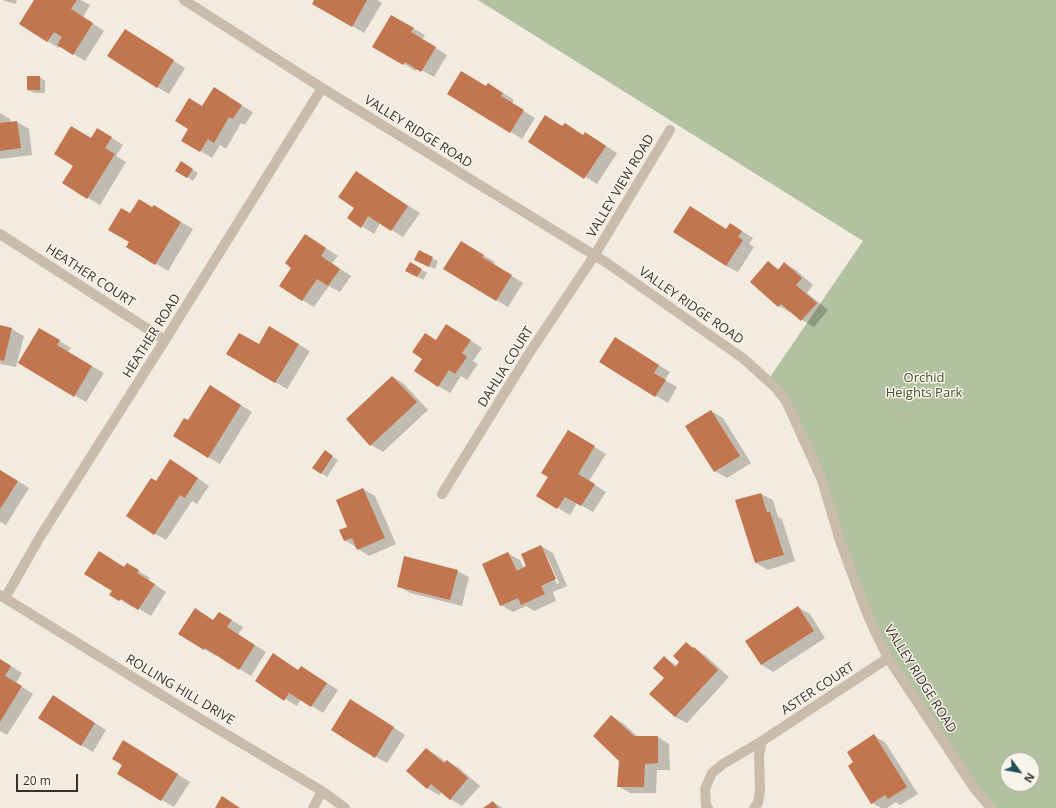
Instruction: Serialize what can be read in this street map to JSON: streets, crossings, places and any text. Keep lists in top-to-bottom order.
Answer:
{
  "streets": {
    "street": [
      "VALLEY RIDGE ROAD",
      "VALLEY VIEW ROAD",
      "HEATHER COURT",
      "HEATHER ROAD",
      "DAHLIA COURT",
      "ASTER COURT",
      "ROLLING HILL DRIVE"
    ]
  },
  "crossings": [
    ["VALLEY RIDGE ROAD", "VALLEY VIEW ROAD"],
    ["VALLEY RIDGE ROAD", "HEATHER ROAD"],
    ["VALLEY RIDGE ROAD", "DAHLIA COURT"],
    ["VALLEY RIDGE ROAD", "ASTER COURT"],
    ["VALLEY VIEW ROAD", "DAHLIA COURT"],
    ["HEATHER COURT", "HEATHER ROAD"],
    ["HEATHER ROAD", "ROLLING HILL DRIVE"]
  ],
  "parks": ["Orchid Heights Park"],
  "scale_bar": "20 m",
  "north": "bottom right"
}
